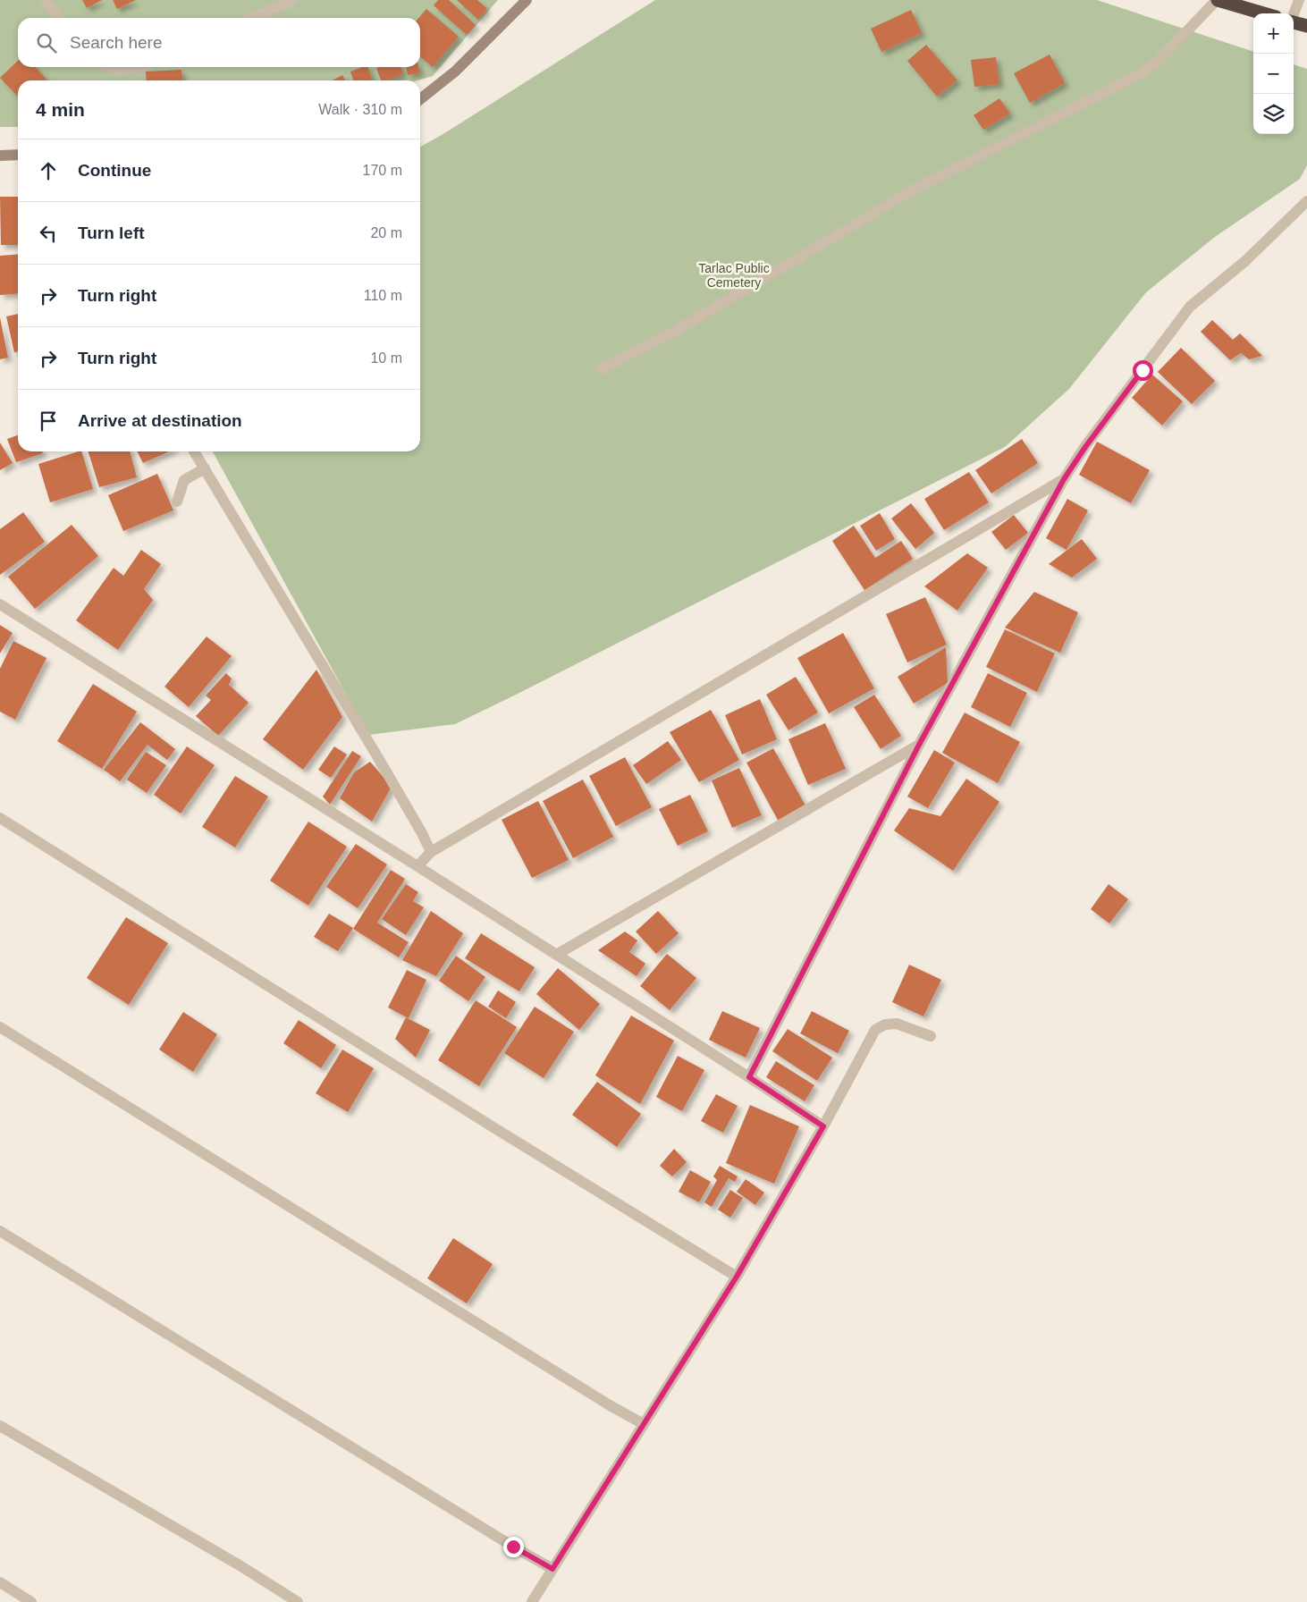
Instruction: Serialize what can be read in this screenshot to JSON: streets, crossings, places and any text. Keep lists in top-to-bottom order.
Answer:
{
  "parks": ["Tarlac Public Cemetery"],
  "page": {
    "map_buttons": ["+", "−"],
    "search": "Search here",
    "heading": ["4 min", "Walk · 310 m"],
    "list": [
      ["Continue", "170 m"],
      ["Turn left", "20 m"],
      ["Turn right", "110 m"],
      ["Turn right", "10 m"],
      "Arrive at destination"
    ]
  }
}
